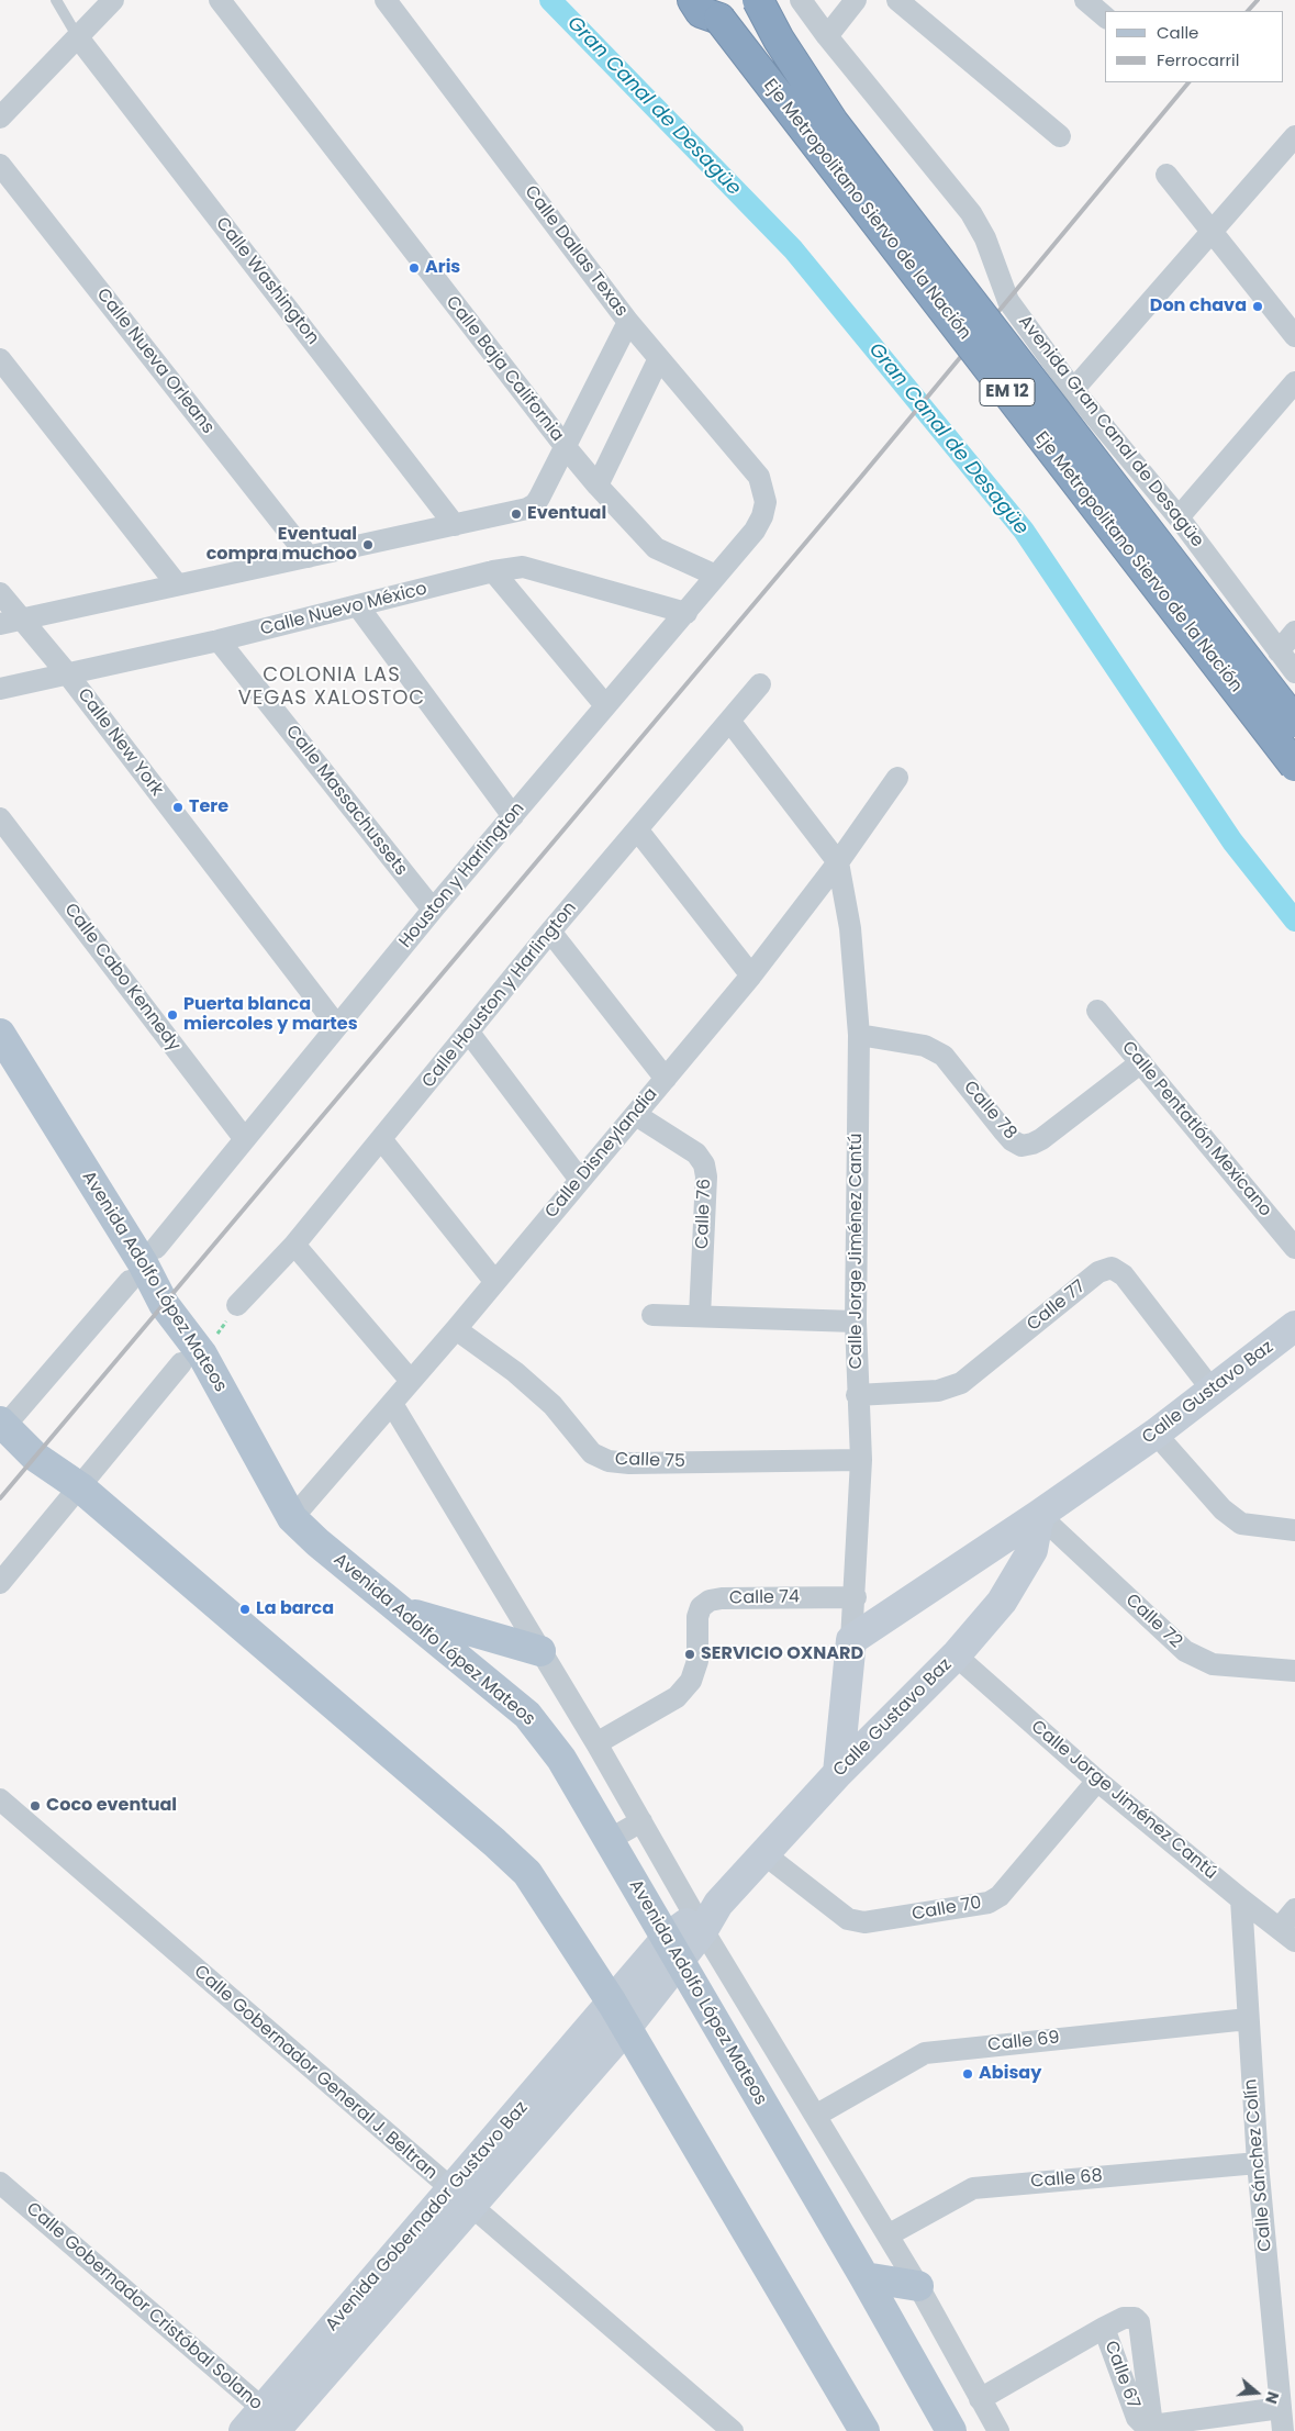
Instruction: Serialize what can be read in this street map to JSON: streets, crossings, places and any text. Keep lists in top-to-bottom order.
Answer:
{
  "streets": {
    "highway": ["Eje Metropolitano Siervo de la Nación", "EM 12"],
    "main road": ["Avenida Adolfo López Mateos"],
    "street": [
      "Calle Dallas Texas",
      "Calle Washington",
      "Calle Nueva Orleans",
      "Calle Baja California",
      "Avenida Gran Canal de Desagüe",
      "Calle Nuevo México",
      "Calle New York",
      "Calle Massachussets",
      "Houston y Harlington",
      "Calle Cabo Kennedy",
      "Calle Houston y Harlington",
      "Calle 78",
      "Calle Pentatlón Mexicano",
      "Calle Disneylandia",
      "Calle 76",
      "Calle Jorge Jiménez Cantú",
      "Calle 77",
      "Calle Gustavo Baz",
      "Calle 75",
      "Calle 74",
      "Calle 72",
      "Calle 70",
      "Calle 69",
      "Calle Gobernador General J. Beltran",
      "Calle Sánchez Colín",
      "Calle 68",
      "Avenida Gobernador Gustavo Baz",
      "Calle Gobernador Cristóbal Solano",
      "Calle 67"
    ]
  },
  "crossings": [
    ["Calle Dallas Texas", "Houston y Harlington"],
    ["Calle Baja California", "Houston y Harlington"],
    ["Calle Nuevo México", "Calle New York"],
    ["Calle Nuevo México", "Calle Massachussets"],
    ["Calle Nuevo México", "Houston y Harlington"],
    ["Calle New York", "Houston y Harlington"],
    ["Calle Massachussets", "Houston y Harlington"],
    ["Houston y Harlington", "Calle Cabo Kennedy"],
    ["Calle 78", "Calle Pentatlón Mexicano"],
    ["Calle 78", "Calle Jorge Jiménez Cantú"],
    ["Calle Disneylandia", "Calle 76"],
    ["Calle Disneylandia", "Calle Jorge Jiménez Cantú"],
    ["Calle Disneylandia", "Avenida Adolfo López Mateos"],
    ["Calle Disneylandia", "Calle 75"],
    ["Calle Jorge Jiménez Cantú", "Calle 77"],
    ["Calle Jorge Jiménez Cantú", "Calle Gustavo Baz"],
    ["Calle Jorge Jiménez Cantú", "Calle 75"],
    ["Calle Jorge Jiménez Cantú", "Calle 74"],
    ["Calle Jorge Jiménez Cantú", "Calle 70"],
    ["Calle Jorge Jiménez Cantú", "Calle Sánchez Colín"],
    ["Avenida Adolfo López Mateos", "Calle Gustavo Baz"],
    ["Calle 77", "Calle Gustavo Baz"],
    ["Calle Gustavo Baz", "Calle 72"],
    ["Calle Gustavo Baz", "Calle 70"],
    ["Calle Gustavo Baz", "Avenida Gobernador Gustavo Baz"],
    ["Calle 69", "Calle Sánchez Colín"],
    ["Calle Gobernador General J. Beltran", "Avenida Gobernador Gustavo Baz"],
    ["Calle Sánchez Colín", "Calle 68"],
    ["Calle Sánchez Colín", "Calle 67"],
    ["Avenida Gobernador Gustavo Baz", "Calle Gobernador Cristóbal Solano"]
  ],
  "districts": ["COLONIA LAS VEGAS XALOSTOC"],
  "water": ["Gran Canal de Desagüe"],
  "places": [
    "Aris",
    "Don chava",
    "Eventual",
    "Eventual compra muchoo",
    "Tere",
    "Puerta blanca miercoles y martes",
    "La barca",
    "SERVICIO OXNARD",
    "Coco eventual",
    "Abisay"
  ],
  "legend": ["Calle", "Ferrocarril"],
  "north": "right"
}
